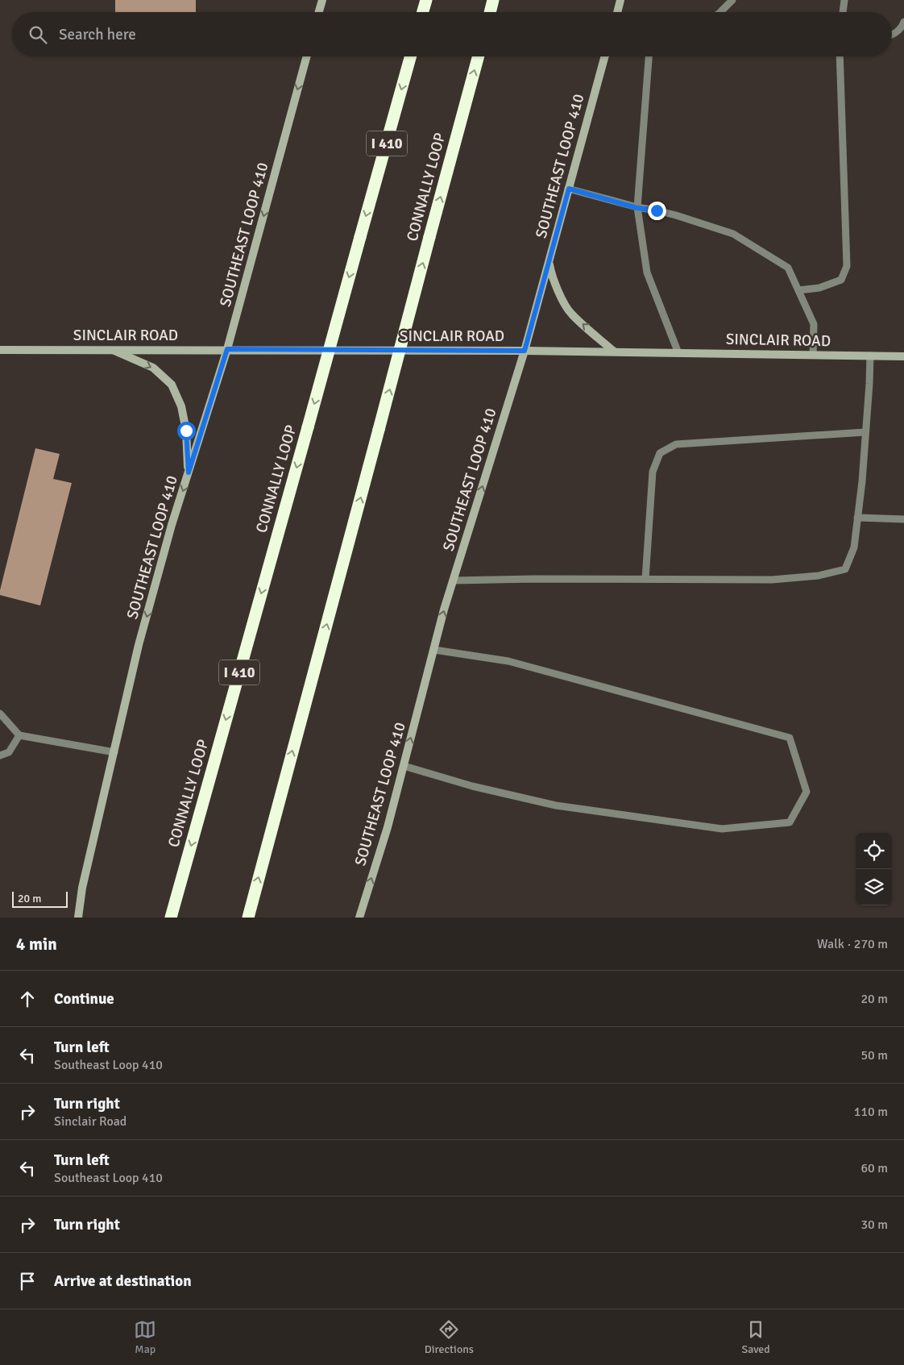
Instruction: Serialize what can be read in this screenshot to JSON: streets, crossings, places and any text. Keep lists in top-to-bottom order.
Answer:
{
  "streets": {
    "highway": ["I 410", "CONNALLY LOOP"],
    "main road": ["SOUTHEAST LOOP 410", "SINCLAIR ROAD"]
  },
  "crossings": [
    ["SOUTHEAST LOOP 410", "SINCLAIR ROAD"]
  ],
  "scale_bar": "20 m",
  "page": {
    "search": "Search here",
    "scale": "20 m",
    "heading": ["4 min", "Walk · 270 m"],
    "list": [
      ["Continue", "20 m"],
      ["Turn left", "Southeast Loop 410", "50 m"],
      ["Turn right", "Sinclair Road", "110 m"],
      ["Turn left", "Southeast Loop 410", "60 m"],
      ["Turn right", "30 m"],
      "Arrive at destination"
    ],
    "nav": ["Map", "Directions", "Saved"]
  }
}
